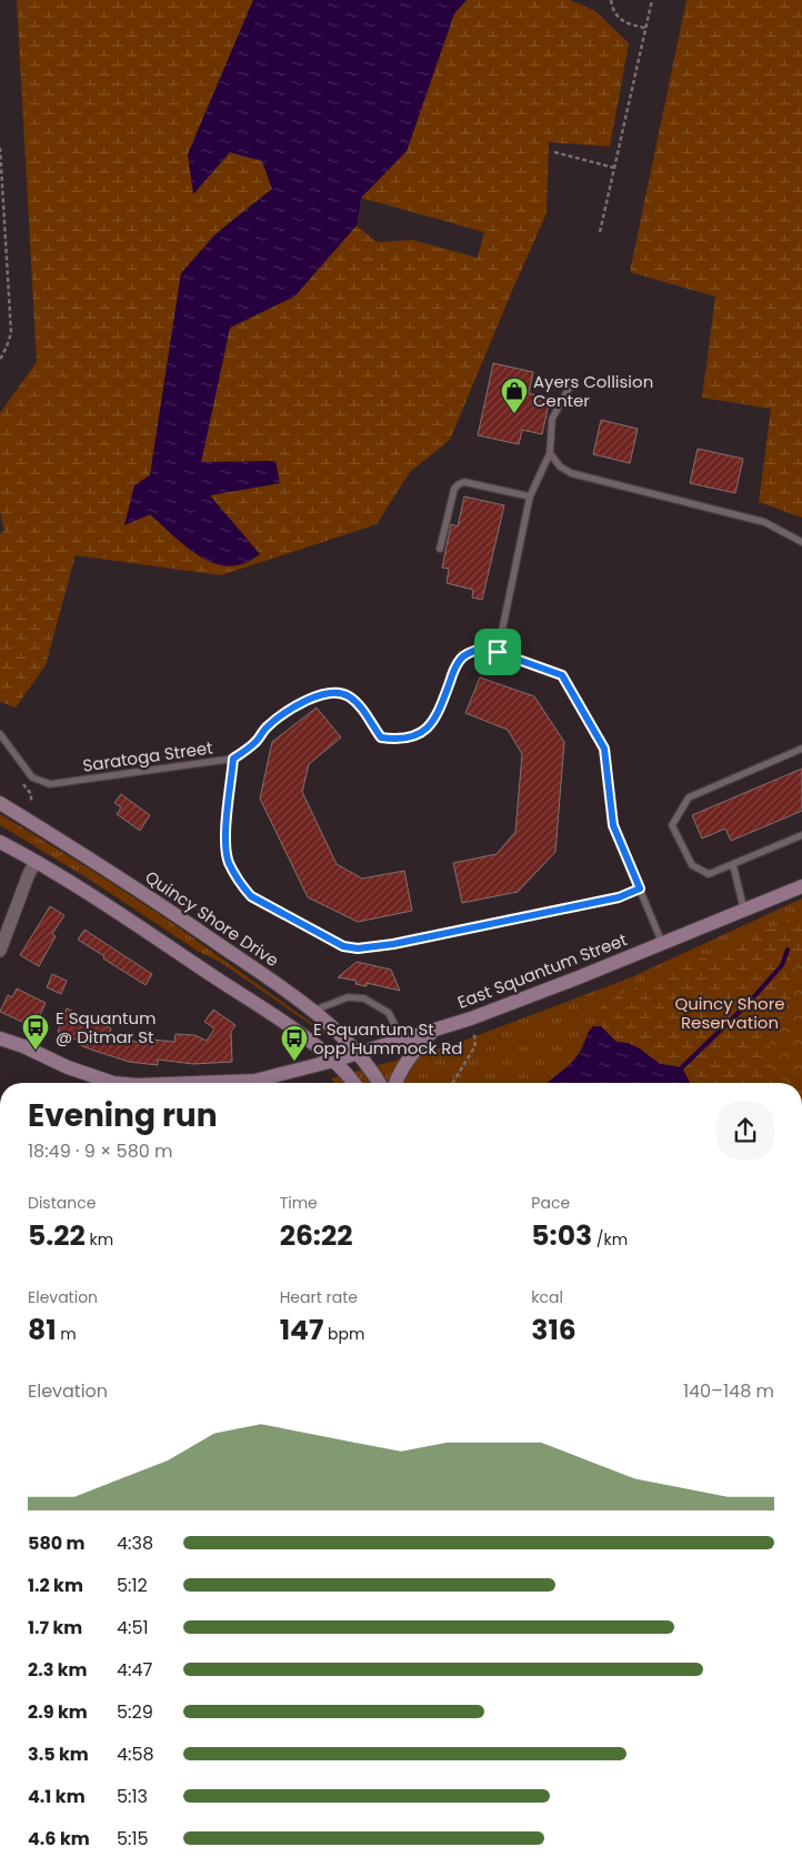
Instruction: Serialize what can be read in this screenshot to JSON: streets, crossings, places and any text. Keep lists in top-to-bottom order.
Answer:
{
  "streets": {
    "main road": ["Quincy Shore Drive", "East Squantum Street"],
    "lane": ["Saratoga Street"]
  },
  "crossings": [
    ["Quincy Shore Drive", "East Squantum Street"]
  ],
  "parks": ["Quincy Shore Reservation"],
  "places": {
    "shop": ["Ayers Collision Center"],
    "bus stop": ["E Squantum @ Ditmar St", "E Squantum St opp Hummock Rd"]
  },
  "page": {
    "heading": ["Evening run", "18:49 · 9 × 580 m"],
    "stats": [
      ["Distance", "5.22 km"],
      ["Time", "26:22"],
      ["Pace", "5:03 /km"],
      ["Elevation", "81 m"],
      ["Heart rate", "147 bpm"],
      ["kcal", "316"]
    ],
    "chart": ["Elevation", "140–148 m"],
    "list": [
      {
        "name": "580 m",
        "note": "4:38"
      },
      {
        "name": "1.2 km",
        "note": "5:12"
      },
      {
        "name": "1.7 km",
        "note": "4:51"
      },
      {
        "name": "2.3 km",
        "note": "4:47"
      },
      {
        "name": "2.9 km",
        "note": "5:29"
      },
      {
        "name": "3.5 km",
        "note": "4:58"
      },
      {
        "name": "4.1 km",
        "note": "5:13"
      },
      {
        "name": "4.6 km",
        "note": "5:15"
      }
    ]
  }
}
